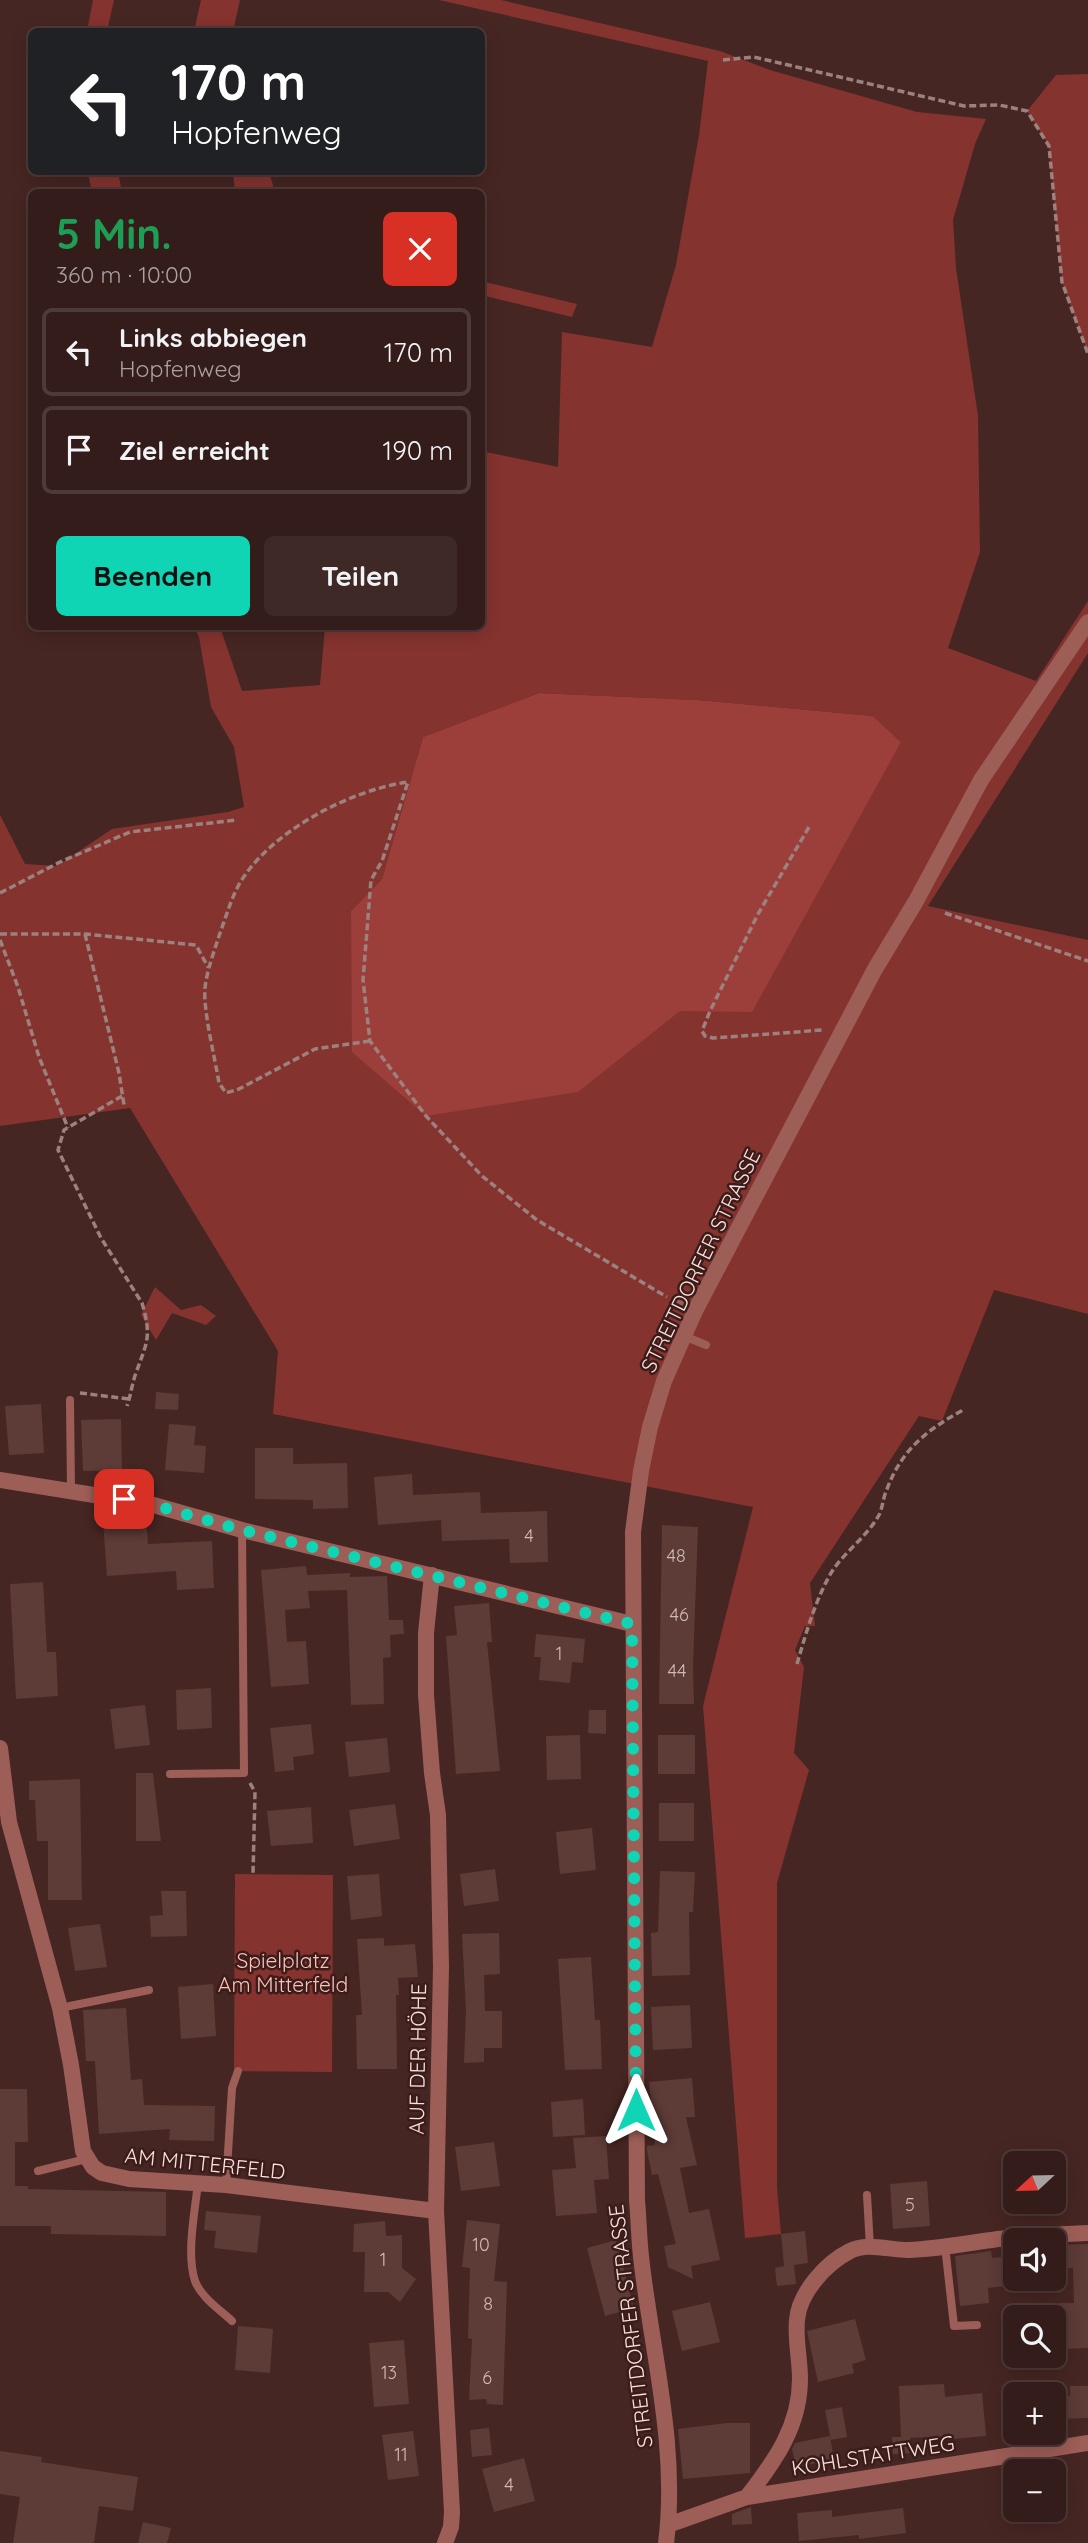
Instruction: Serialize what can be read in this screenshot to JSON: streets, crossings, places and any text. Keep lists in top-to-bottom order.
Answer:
{
  "streets": {
    "street": [
      "STREITDORFER STRASSE",
      "AUF DER HÖHE",
      "AM MITTERFELD",
      "KOHLSTATTWEG"
    ]
  },
  "crossings": [
    ["STREITDORFER STRASSE", "KOHLSTATTWEG"],
    ["AUF DER HÖHE", "AM MITTERFELD"]
  ],
  "parks": ["Spielplatz Am Mitterfeld"],
  "house_numbers": [
    "4",
    "48",
    "46",
    "1",
    "44",
    "5",
    "10",
    "1",
    "8",
    "13",
    "6",
    "11",
    "4"
  ],
  "north": "left",
  "page": {
    "turn": ["170 m", "Hopfenweg"],
    "heading": ["5 Min.", "360 m · 10:00"],
    "list": [
      {
        "name": "Links abbiegen",
        "note": "Hopfenweg",
        "value": "170 m"
      },
      {
        "name": "Ziel erreicht",
        "value": "190 m"
      }
    ],
    "buttons": ["Beenden", "Teilen"],
    "map_buttons": ["+", "−"]
  }
}
